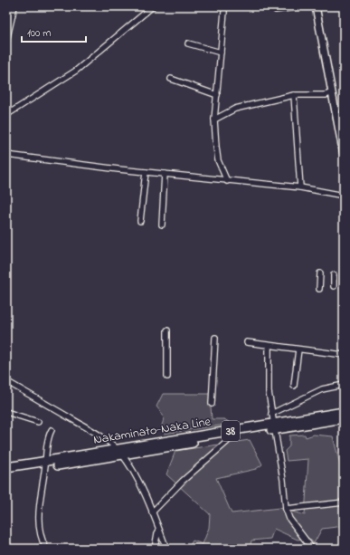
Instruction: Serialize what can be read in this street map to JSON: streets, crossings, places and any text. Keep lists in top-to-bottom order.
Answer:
{
  "streets": {
    "main road": ["Nakaminato-Naka Line", "38"]
  },
  "scale_bar": "100 m"
}
